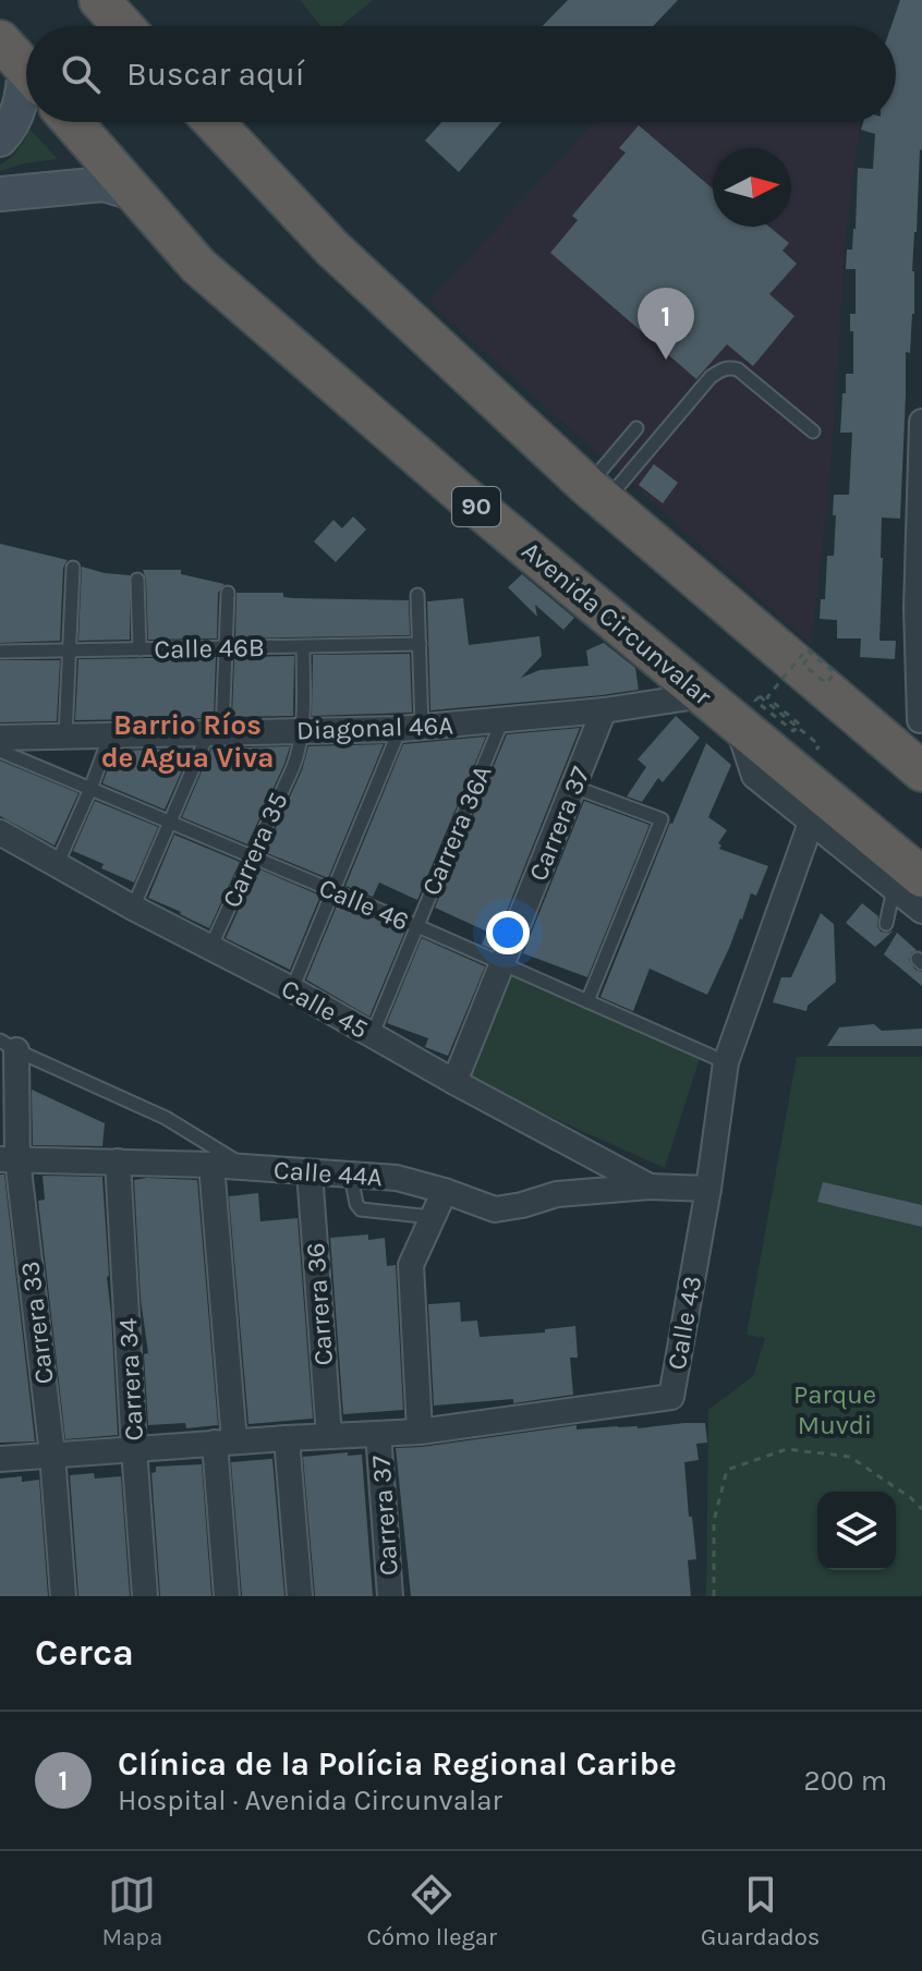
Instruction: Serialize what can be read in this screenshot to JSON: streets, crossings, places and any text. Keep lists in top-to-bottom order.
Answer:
{
  "streets": {
    "highway": ["90", "Avenida Circunvalar"],
    "street": [
      "Diagonal 46A",
      "Carrera 37",
      "Calle 45",
      "Calle 44A",
      "Carrera 36",
      "Carrera 33",
      "Calle 43",
      "Carrera 34"
    ],
    "lane": [
      "Calle 46B",
      "Carrera 36A",
      "Carrera 35",
      "Calle 46"
    ]
  },
  "crossings": [
    ["Avenida Circunvalar", "Diagonal 46A"],
    ["Calle 46B", "Carrera 35"],
    ["Diagonal 46A", "Carrera 37"],
    ["Diagonal 46A", "Carrera 36A"],
    ["Diagonal 46A", "Carrera 35"],
    ["Carrera 37", "Calle 46"],
    ["Carrera 37", "Calle 45"],
    ["Carrera 37", "Calle 44A"],
    ["Carrera 37", "Calle 43"],
    ["Carrera 36A", "Calle 46"],
    ["Carrera 36A", "Calle 45"],
    ["Carrera 35", "Calle 46"],
    ["Carrera 35", "Calle 45"],
    ["Calle 46", "Calle 43"],
    ["Calle 45", "Calle 44A"],
    ["Calle 44A", "Carrera 36"],
    ["Calle 44A", "Carrera 33"],
    ["Calle 44A", "Calle 43"],
    ["Calle 44A", "Carrera 34"],
    ["Carrera 36", "Calle 43"],
    ["Carrera 33", "Calle 43"],
    ["Calle 43", "Carrera 34"]
  ],
  "districts": ["Barrio Ríos de Agua Viva"],
  "parks": ["Parque Muvdi"],
  "north": "right",
  "page": {
    "search": "Buscar aquí",
    "pins": "1",
    "heading": "Cerca",
    "list": [
      {
        "mark": "1",
        "name": "Clínica de la Polícia Regional Caribe",
        "note": "Hospital · Avenida Circunvalar",
        "value": "200 m"
      }
    ],
    "nav": ["Mapa", "Cómo llegar", "Guardados"]
  }
}
